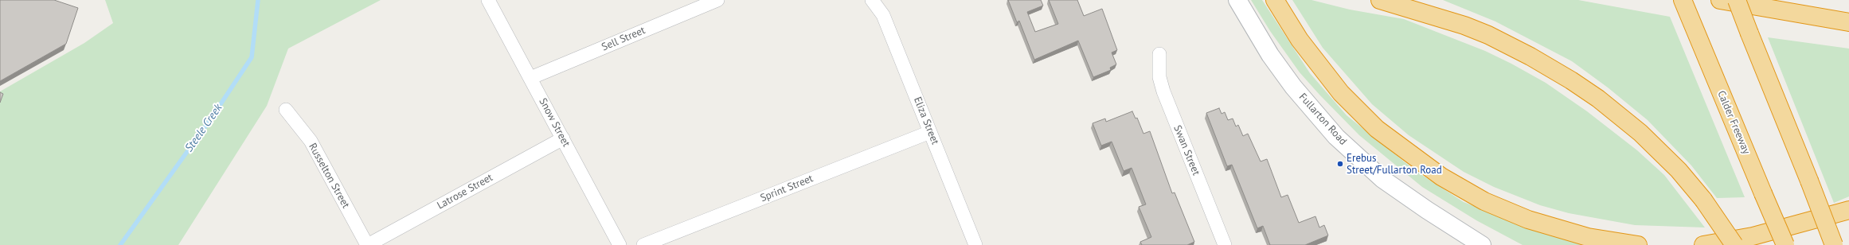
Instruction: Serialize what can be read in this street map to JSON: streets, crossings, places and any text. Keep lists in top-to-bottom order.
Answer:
{
  "streets": {
    "highway": ["Calder Freeway"],
    "main road": ["Fullarton Road"],
    "street": [
      "Sell Street",
      "Eliza Street",
      "Snow Street",
      "Swan Street",
      "Russelton Street",
      "Sprint Street",
      "Latrose Street"
    ]
  },
  "crossings": [
    ["Sell Street", "Snow Street"],
    ["Eliza Street", "Sprint Street"],
    ["Snow Street", "Latrose Street"],
    ["Russelton Street", "Latrose Street"]
  ],
  "water": ["Steele Creek"],
  "places": ["Erebus Street/Fullarton Road"]
}
